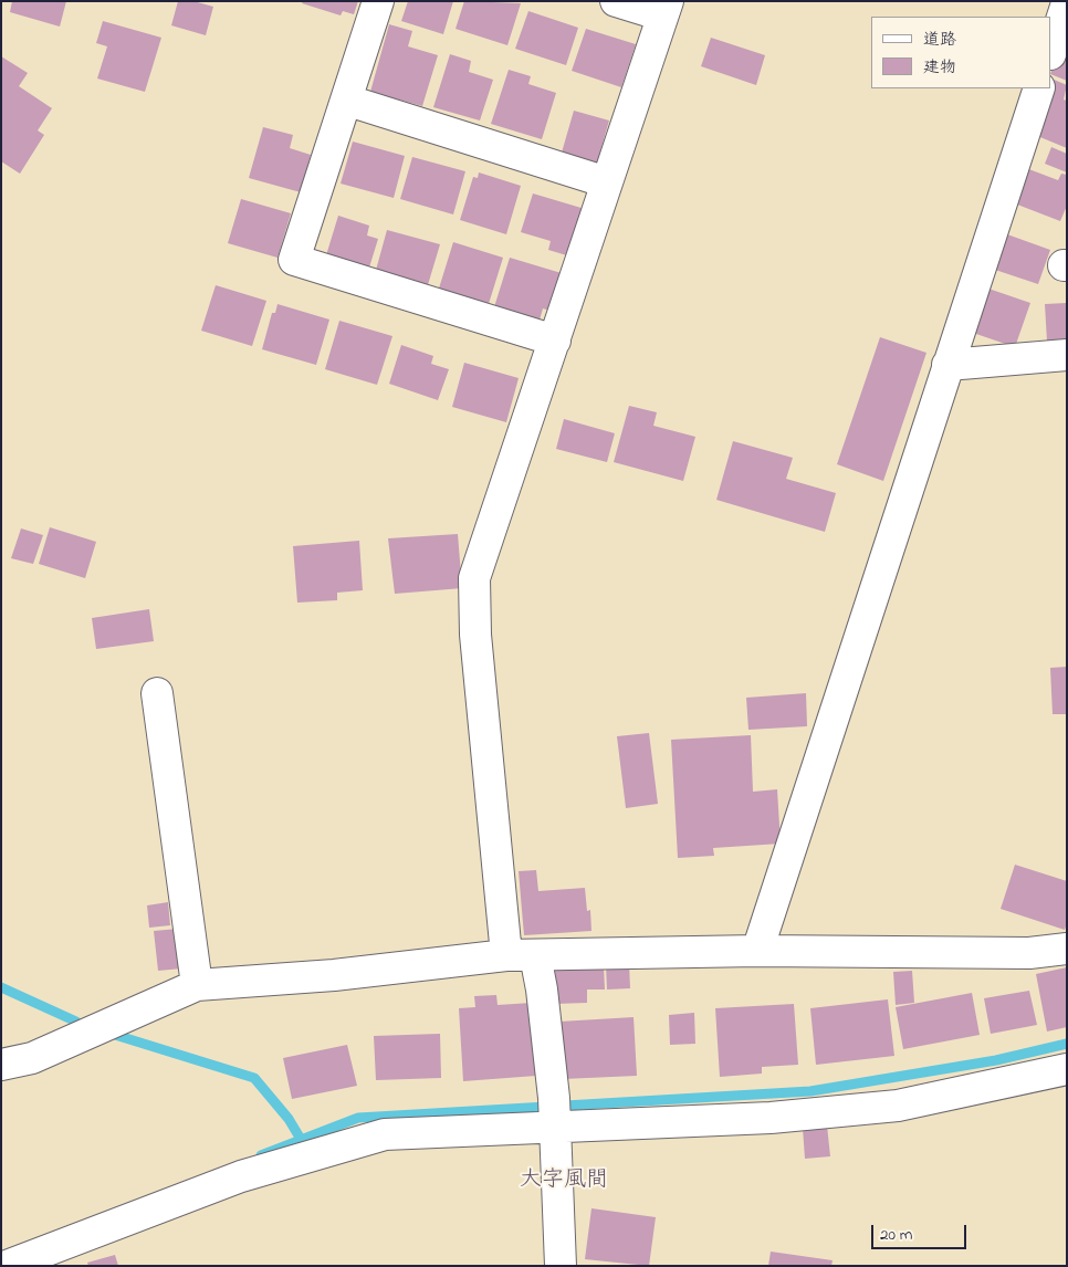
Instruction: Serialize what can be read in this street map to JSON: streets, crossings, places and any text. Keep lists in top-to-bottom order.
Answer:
{
  "districts": ["大字風間"],
  "legend": ["道路", "建物"],
  "scale_bar": "20 m"
}
